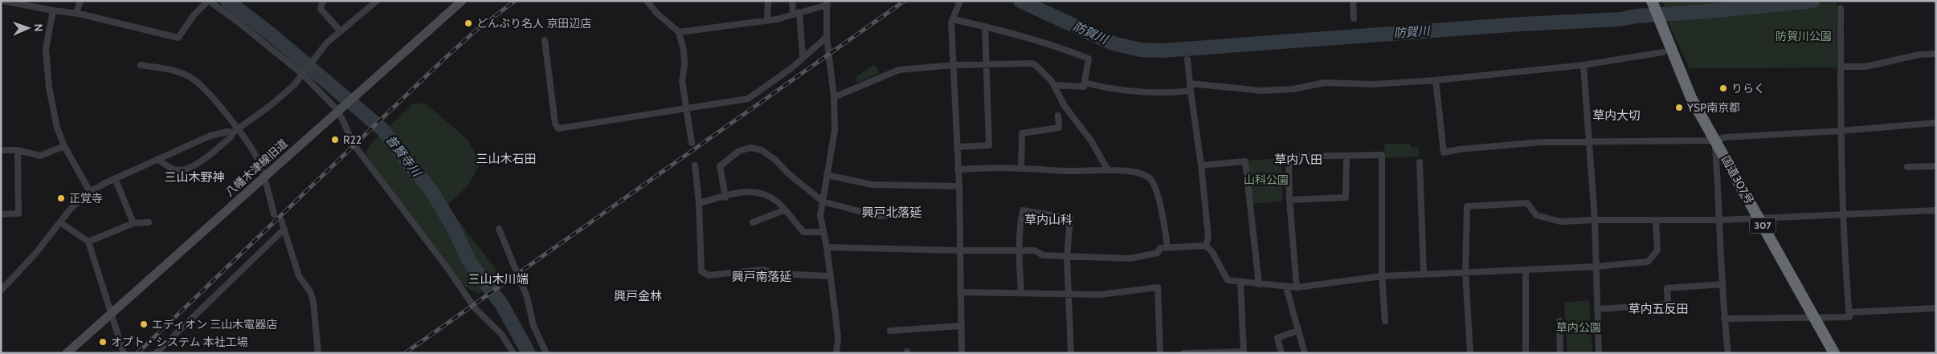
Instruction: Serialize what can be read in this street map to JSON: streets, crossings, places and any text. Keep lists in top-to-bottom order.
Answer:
{
  "streets": {
    "highway": ["国道307号", "307"],
    "street": ["八幡木津線旧道"]
  },
  "districts": [
    "草内大切",
    "三山木石田",
    "草内八田",
    "三山木野神",
    "興戸北落延",
    "草内山科",
    "興戸南落延",
    "三山木川端",
    "興戸金林",
    "草内五反田"
  ],
  "water": ["防賀川", "普賢寺川"],
  "parks": ["防賀川公園", "山科公園", "草内公園"],
  "places": [
    "どんぶり名人 京田辺店",
    "りらく",
    "YSP南京都",
    "R22",
    "正覚寺",
    "エディオン 三山木電器店",
    "オプト・システム 本社工場"
  ],
  "north": "right"
}
